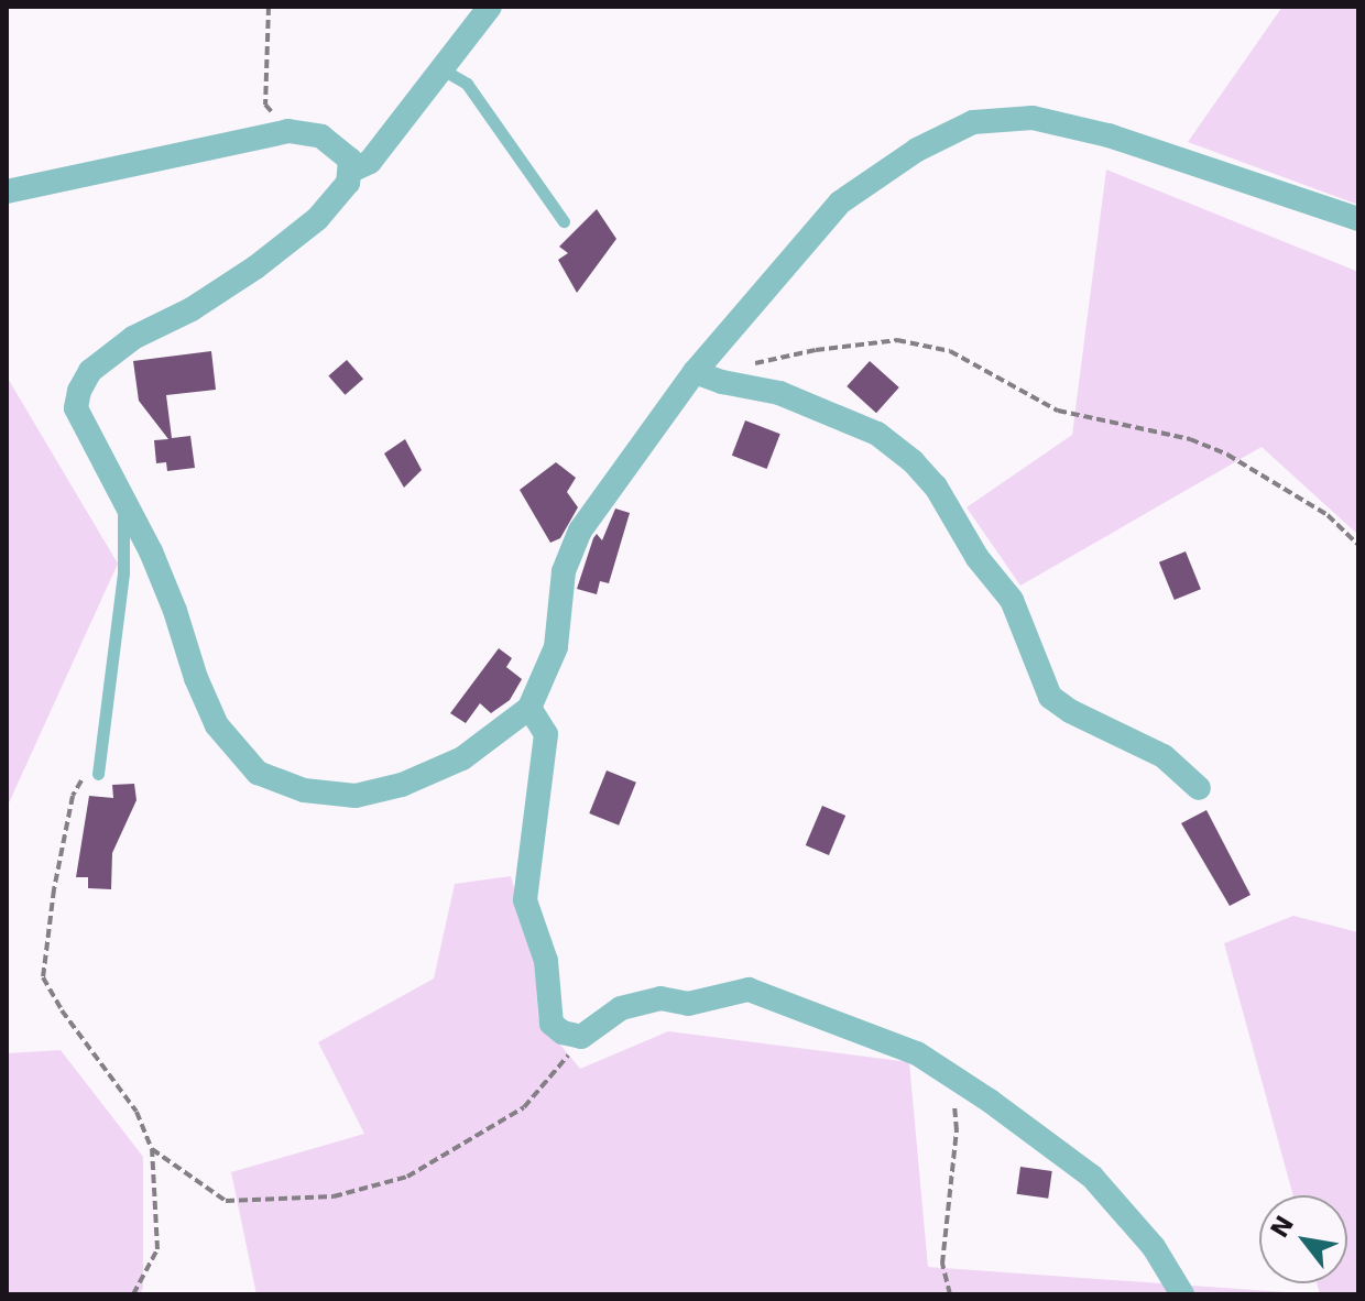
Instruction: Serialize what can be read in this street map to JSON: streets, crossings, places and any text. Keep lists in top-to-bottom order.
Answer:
{
  "north": "top left"
}
